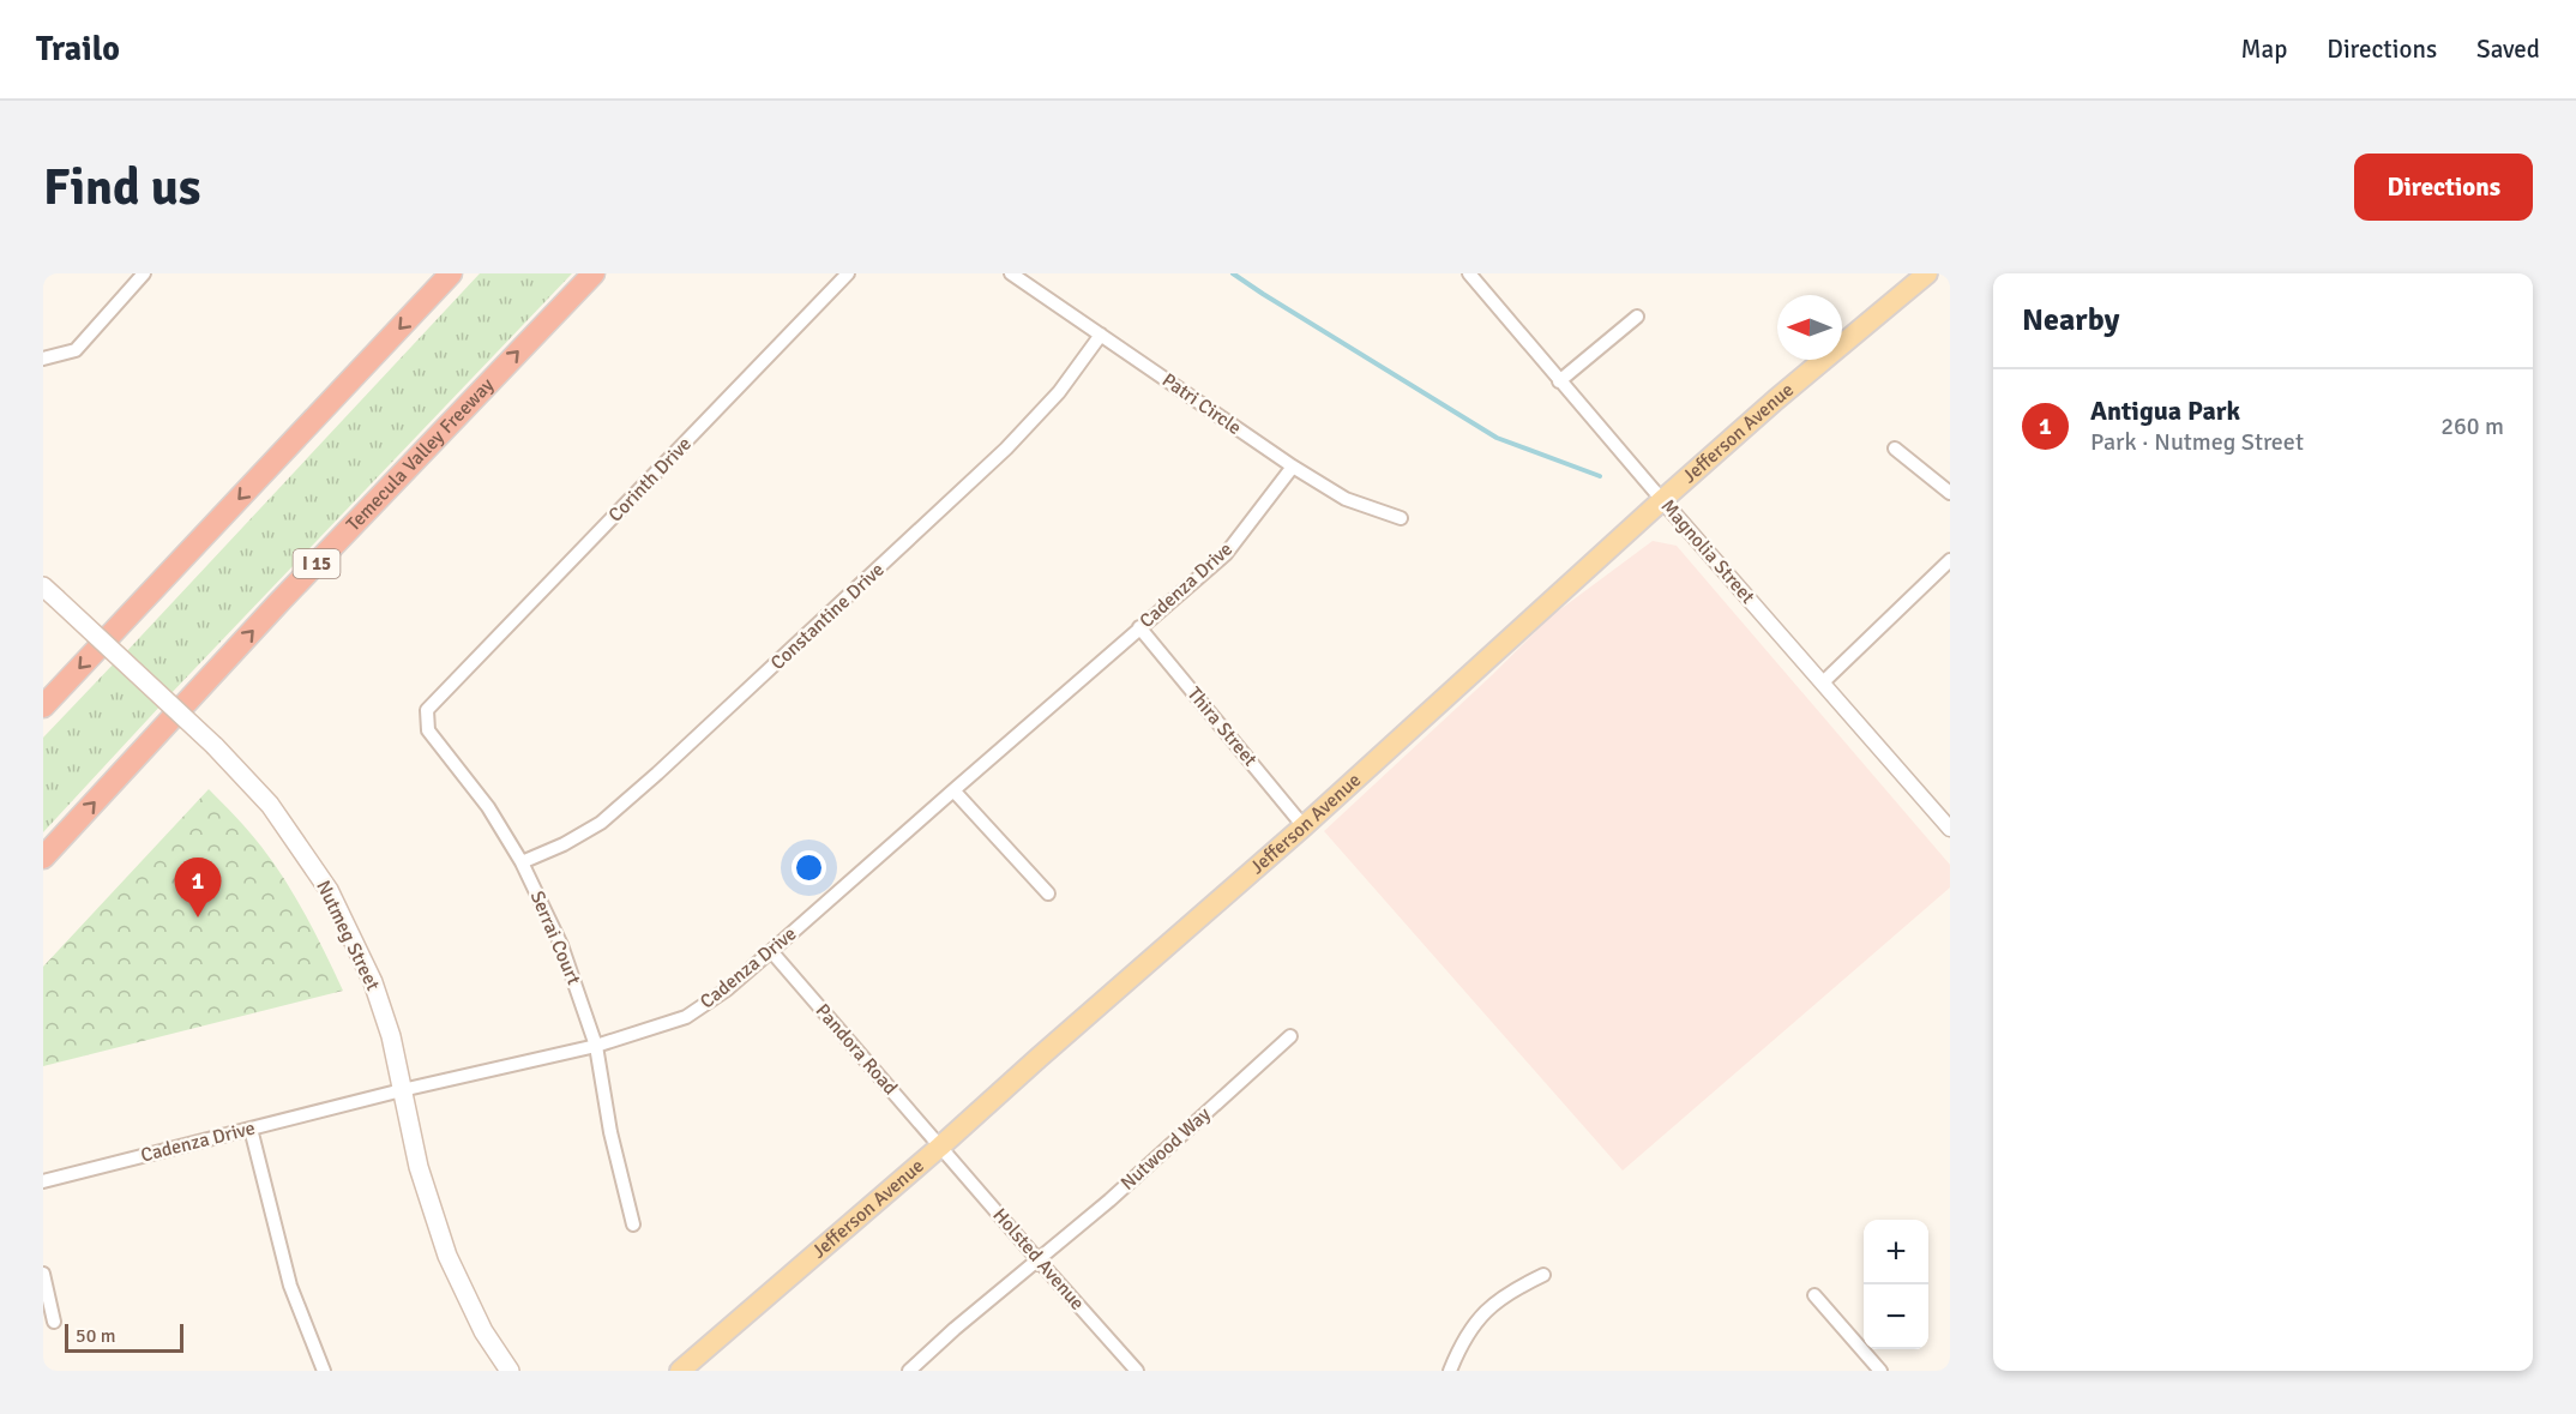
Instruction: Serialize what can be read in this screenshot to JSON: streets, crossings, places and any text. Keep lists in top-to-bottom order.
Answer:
{
  "streets": {
    "highway": ["Temecula Valley Freeway", "I 15"],
    "main road": ["Jefferson Avenue", "Nutmeg Street"],
    "street": [
      "Patri Circle",
      "Corinth Drive",
      "Magnolia Street",
      "Cadenza Drive",
      "Constantine Drive",
      "Thira Street",
      "Serrai Court",
      "Pandora Road",
      "Nutwood Way",
      "Holsted Avenue"
    ]
  },
  "crossings": [
    ["Patri Circle", "Cadenza Drive"],
    ["Patri Circle", "Constantine Drive"],
    ["Jefferson Avenue", "Magnolia Street"],
    ["Jefferson Avenue", "Thira Street"],
    ["Jefferson Avenue", "Pandora Road"],
    ["Jefferson Avenue", "Holsted Avenue"],
    ["Corinth Drive", "Serrai Court"],
    ["Cadenza Drive", "Thira Street"],
    ["Cadenza Drive", "Nutmeg Street"],
    ["Cadenza Drive", "Serrai Court"],
    ["Cadenza Drive", "Pandora Road"],
    ["Constantine Drive", "Serrai Court"],
    ["Pandora Road", "Holsted Avenue"],
    ["Nutwood Way", "Holsted Avenue"]
  ],
  "scale_bar": "50 m",
  "north": "left",
  "page": {
    "header": "Trailo",
    "nav": ["Map", "Directions", "Saved"],
    "buttons": "Directions",
    "title": "Find us",
    "heading": "Nearby",
    "list": [
      {
        "mark": "1",
        "name": "Antigua Park",
        "note": "Park · Nutmeg Street",
        "value": "260 m"
      }
    ],
    "pins": "1",
    "map_buttons": ["+", "−"],
    "scale": "50 m"
  }
}
